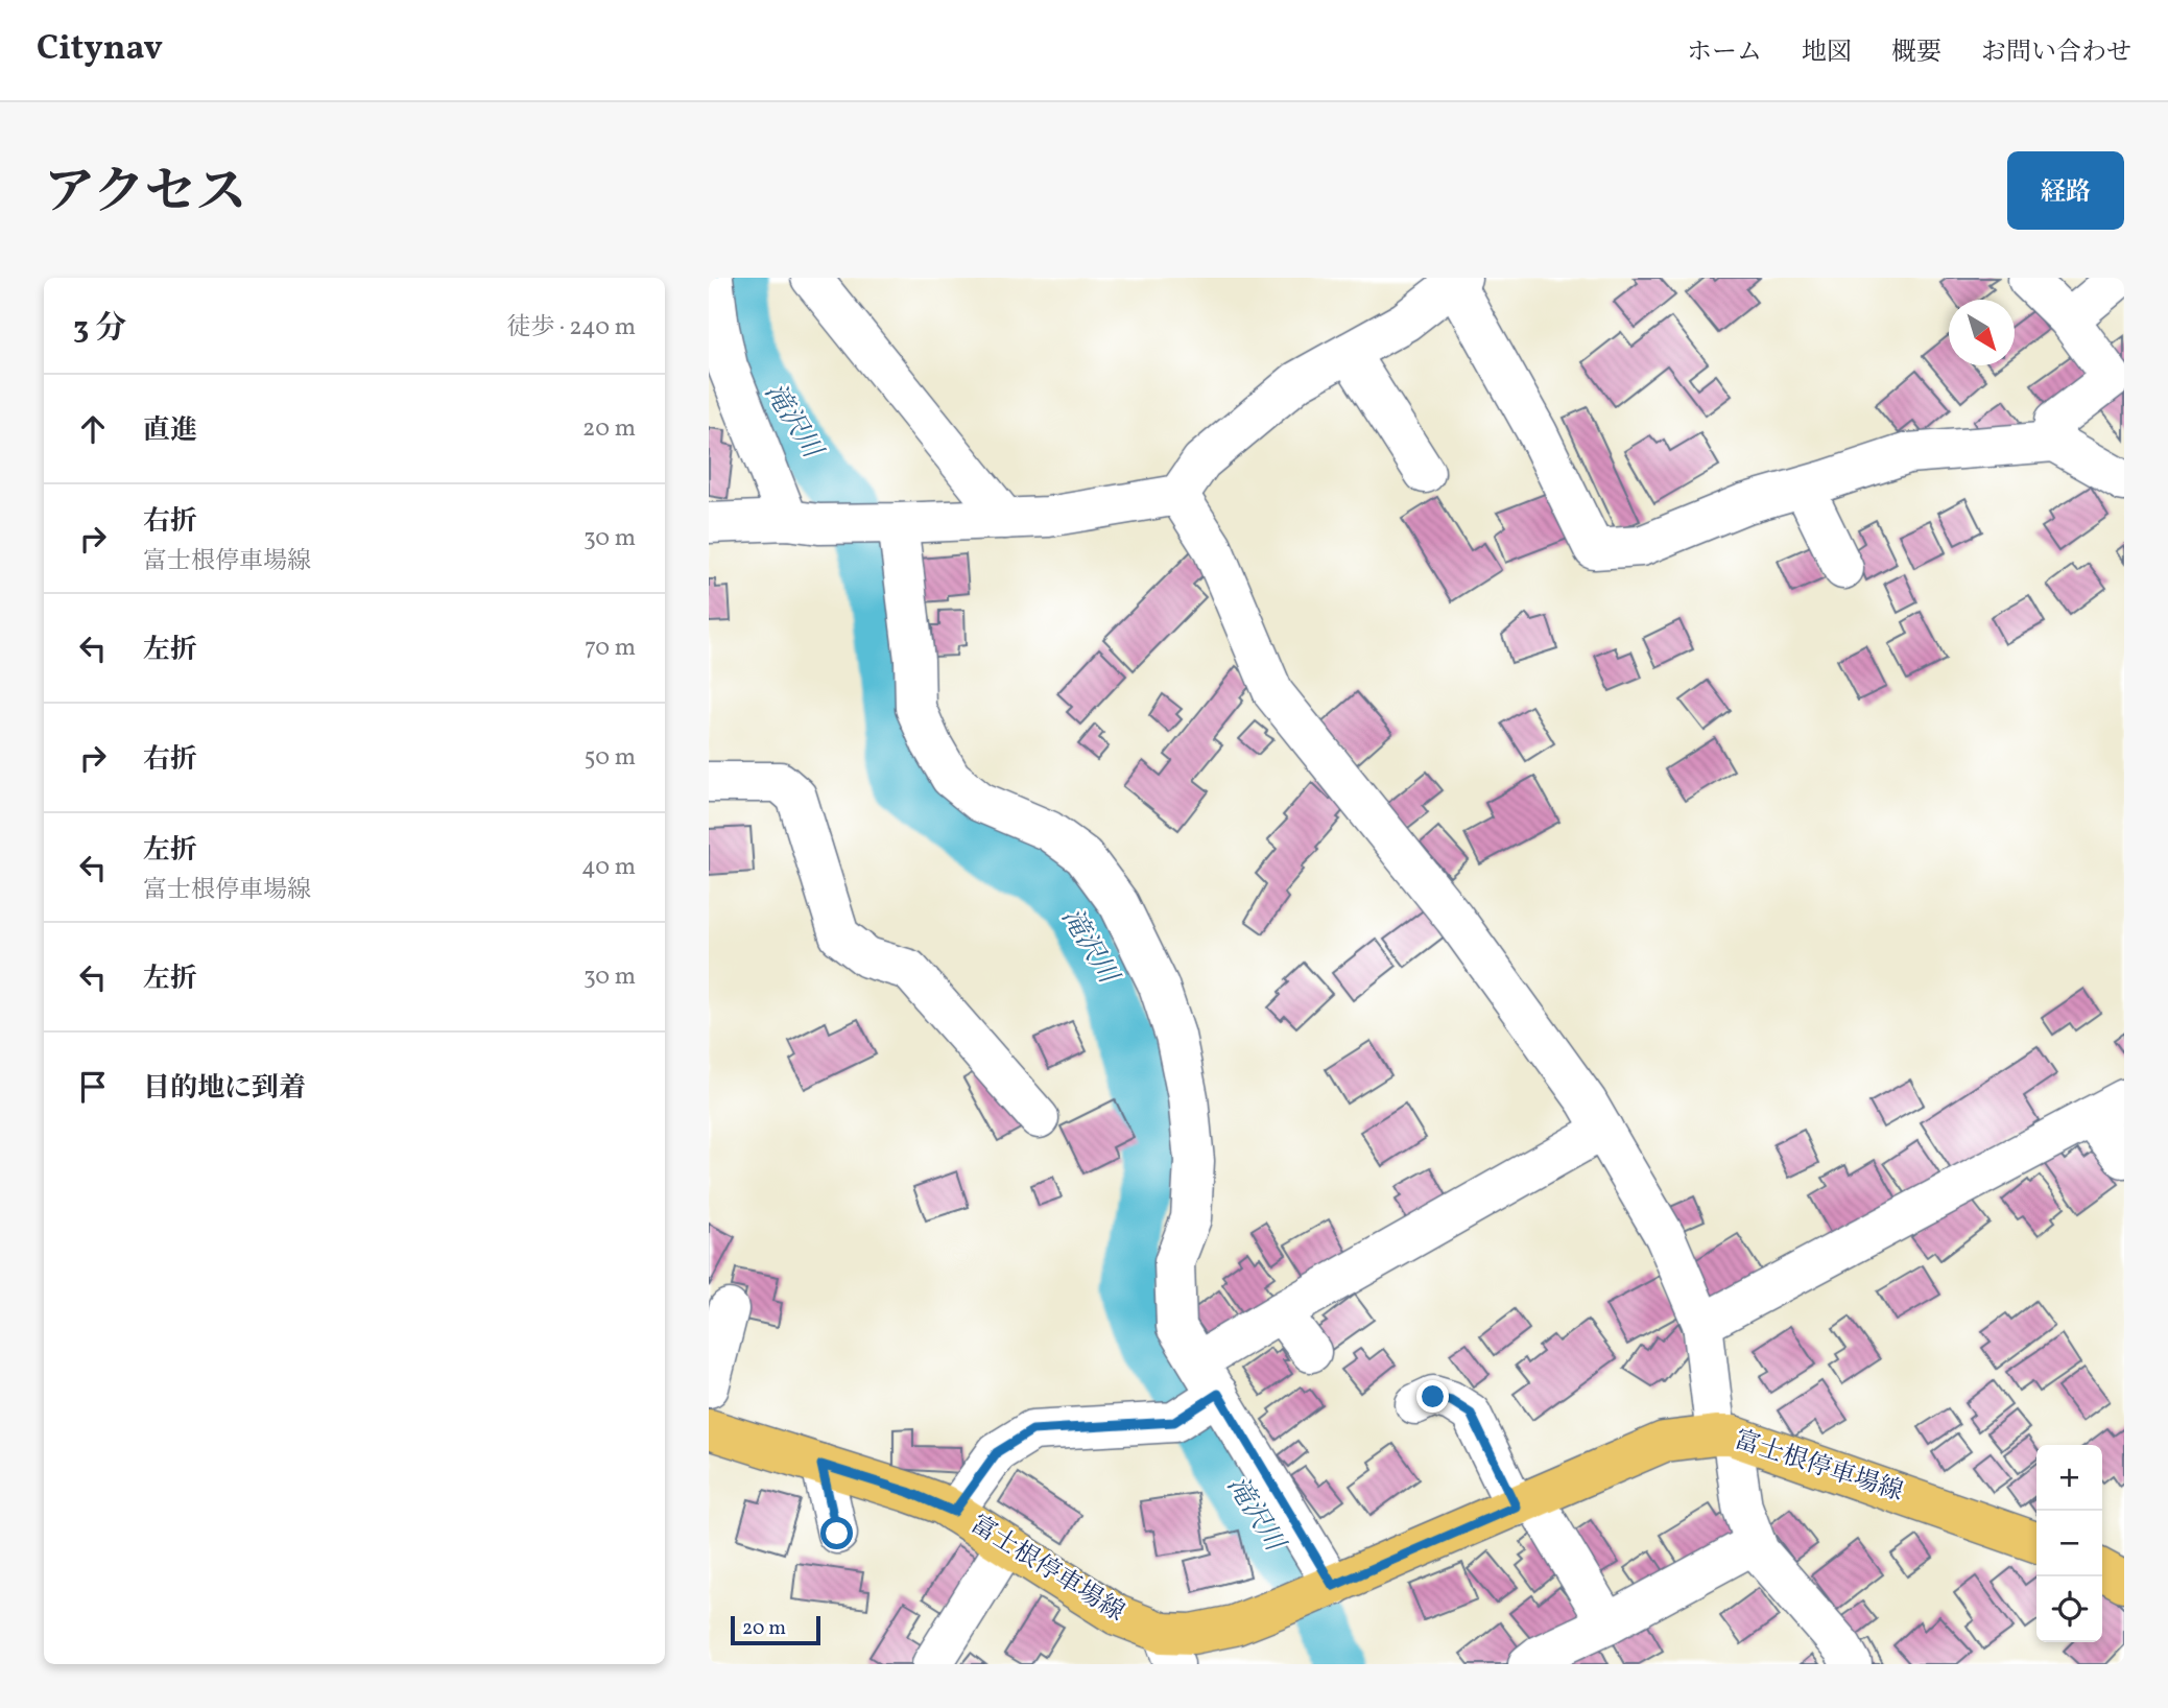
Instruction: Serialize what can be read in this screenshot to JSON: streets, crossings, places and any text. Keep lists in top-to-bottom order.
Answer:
{
  "streets": {
    "main road": ["富士根停車場線"]
  },
  "water": ["滝沢川"],
  "scale_bar": "20 m",
  "north": "bottom right",
  "page": {
    "header": "Citynav",
    "nav": [
      "ホーム",
      "地図",
      "概要",
      "お問い合わせ"
    ],
    "title": "アクセス",
    "buttons": "経路",
    "heading": ["3 分", "徒歩 · 240 m"],
    "list": [
      ["直進", "20 m"],
      ["右折", "富士根停車場線", "30 m"],
      ["左折", "70 m"],
      ["右折", "50 m"],
      ["左折", "富士根停車場線", "40 m"],
      ["左折", "30 m"],
      "目的地に到着"
    ],
    "map_buttons": ["+", "−"],
    "scale": "20 m"
  }
}
